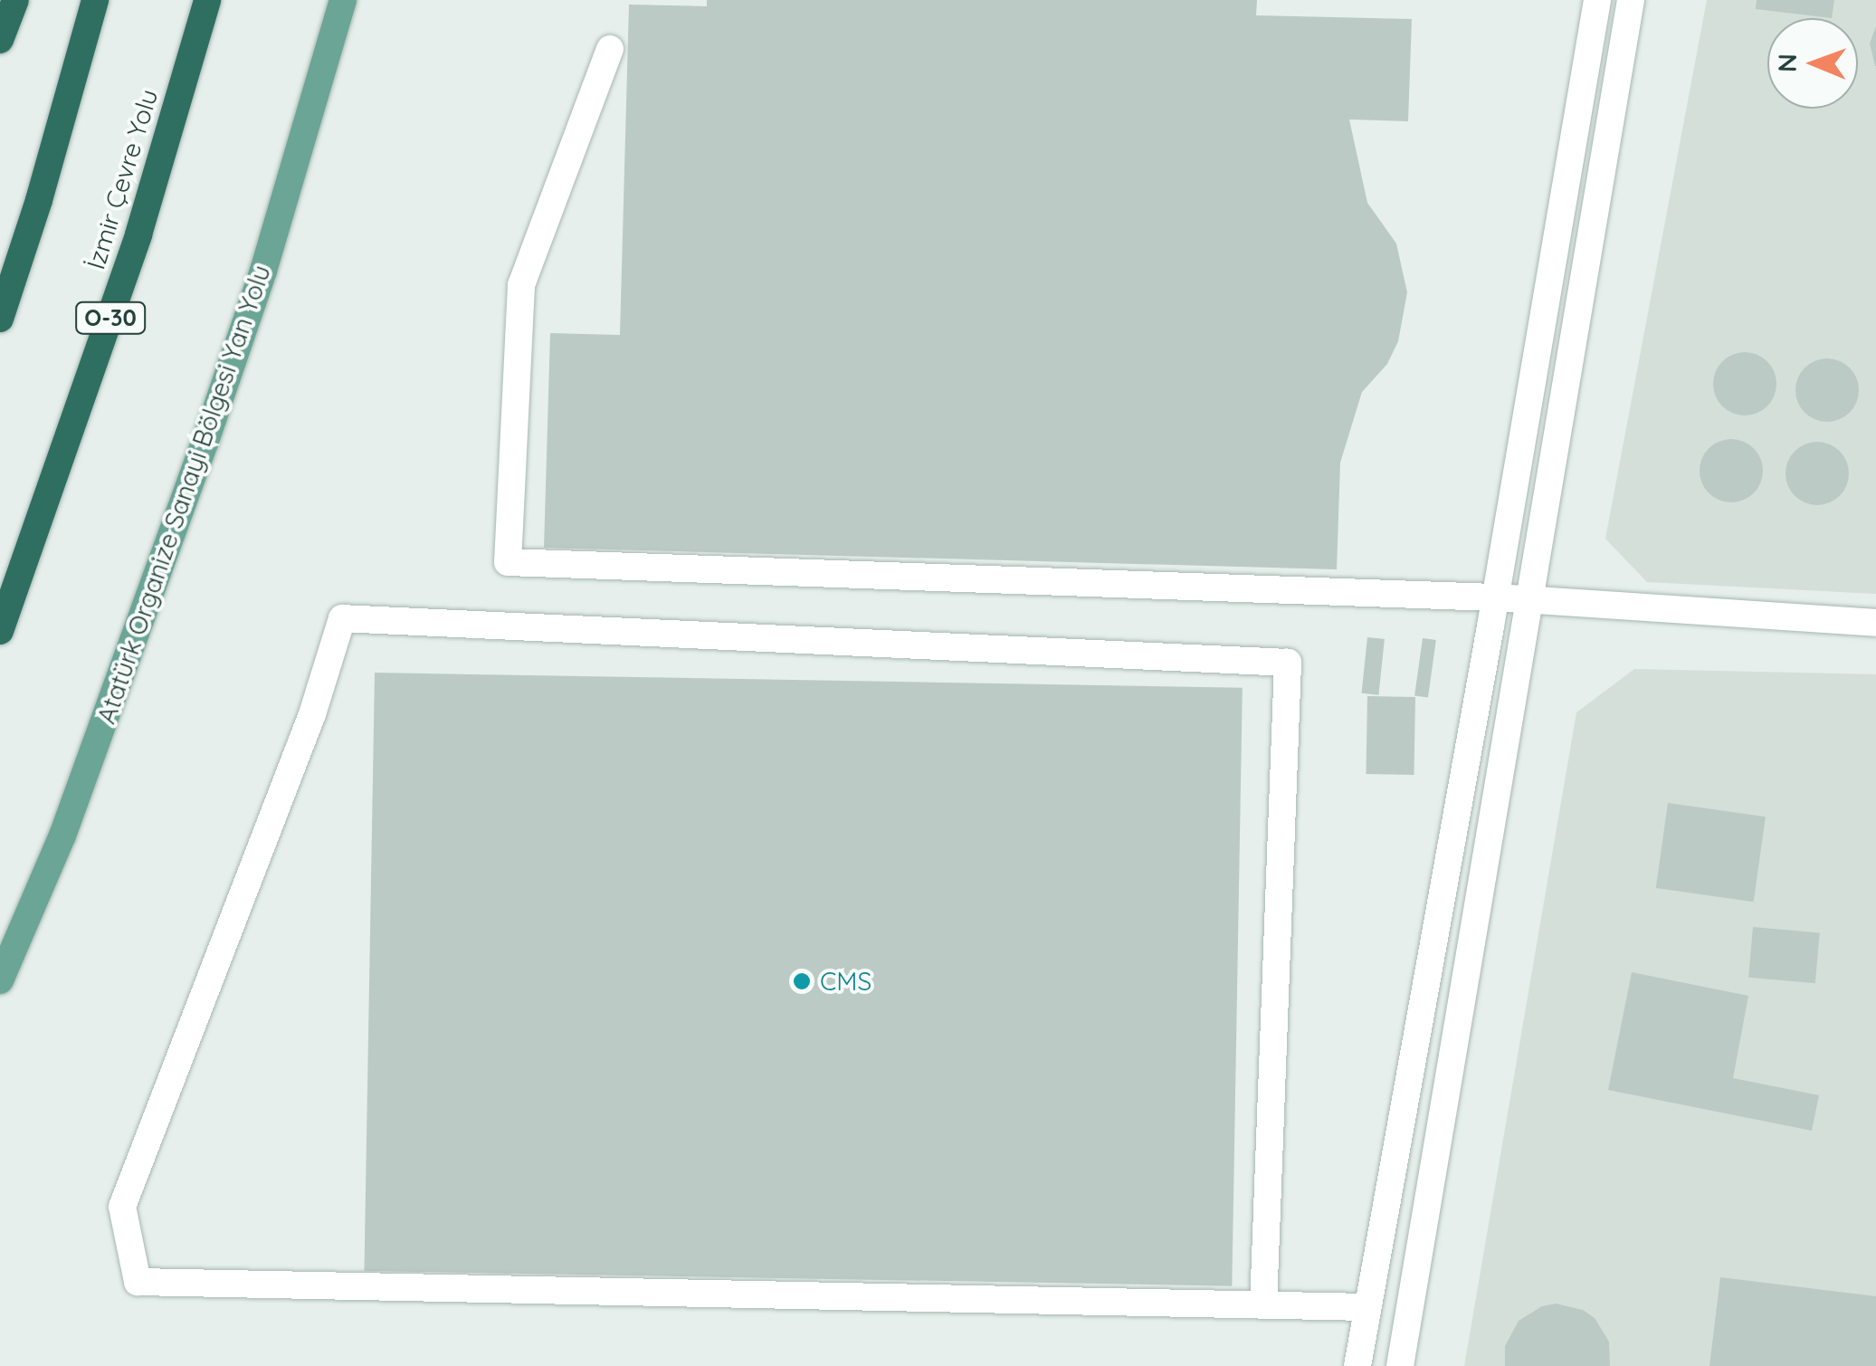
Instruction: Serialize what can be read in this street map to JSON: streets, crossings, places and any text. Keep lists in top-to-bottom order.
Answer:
{
  "streets": {
    "highway": ["İzmir Çevre Yolu", "O-30"],
    "main road": ["Atatürk Organize Sanayi Bölgesi Yan Yolu"]
  },
  "places": ["CMS"],
  "north": "left"
}
